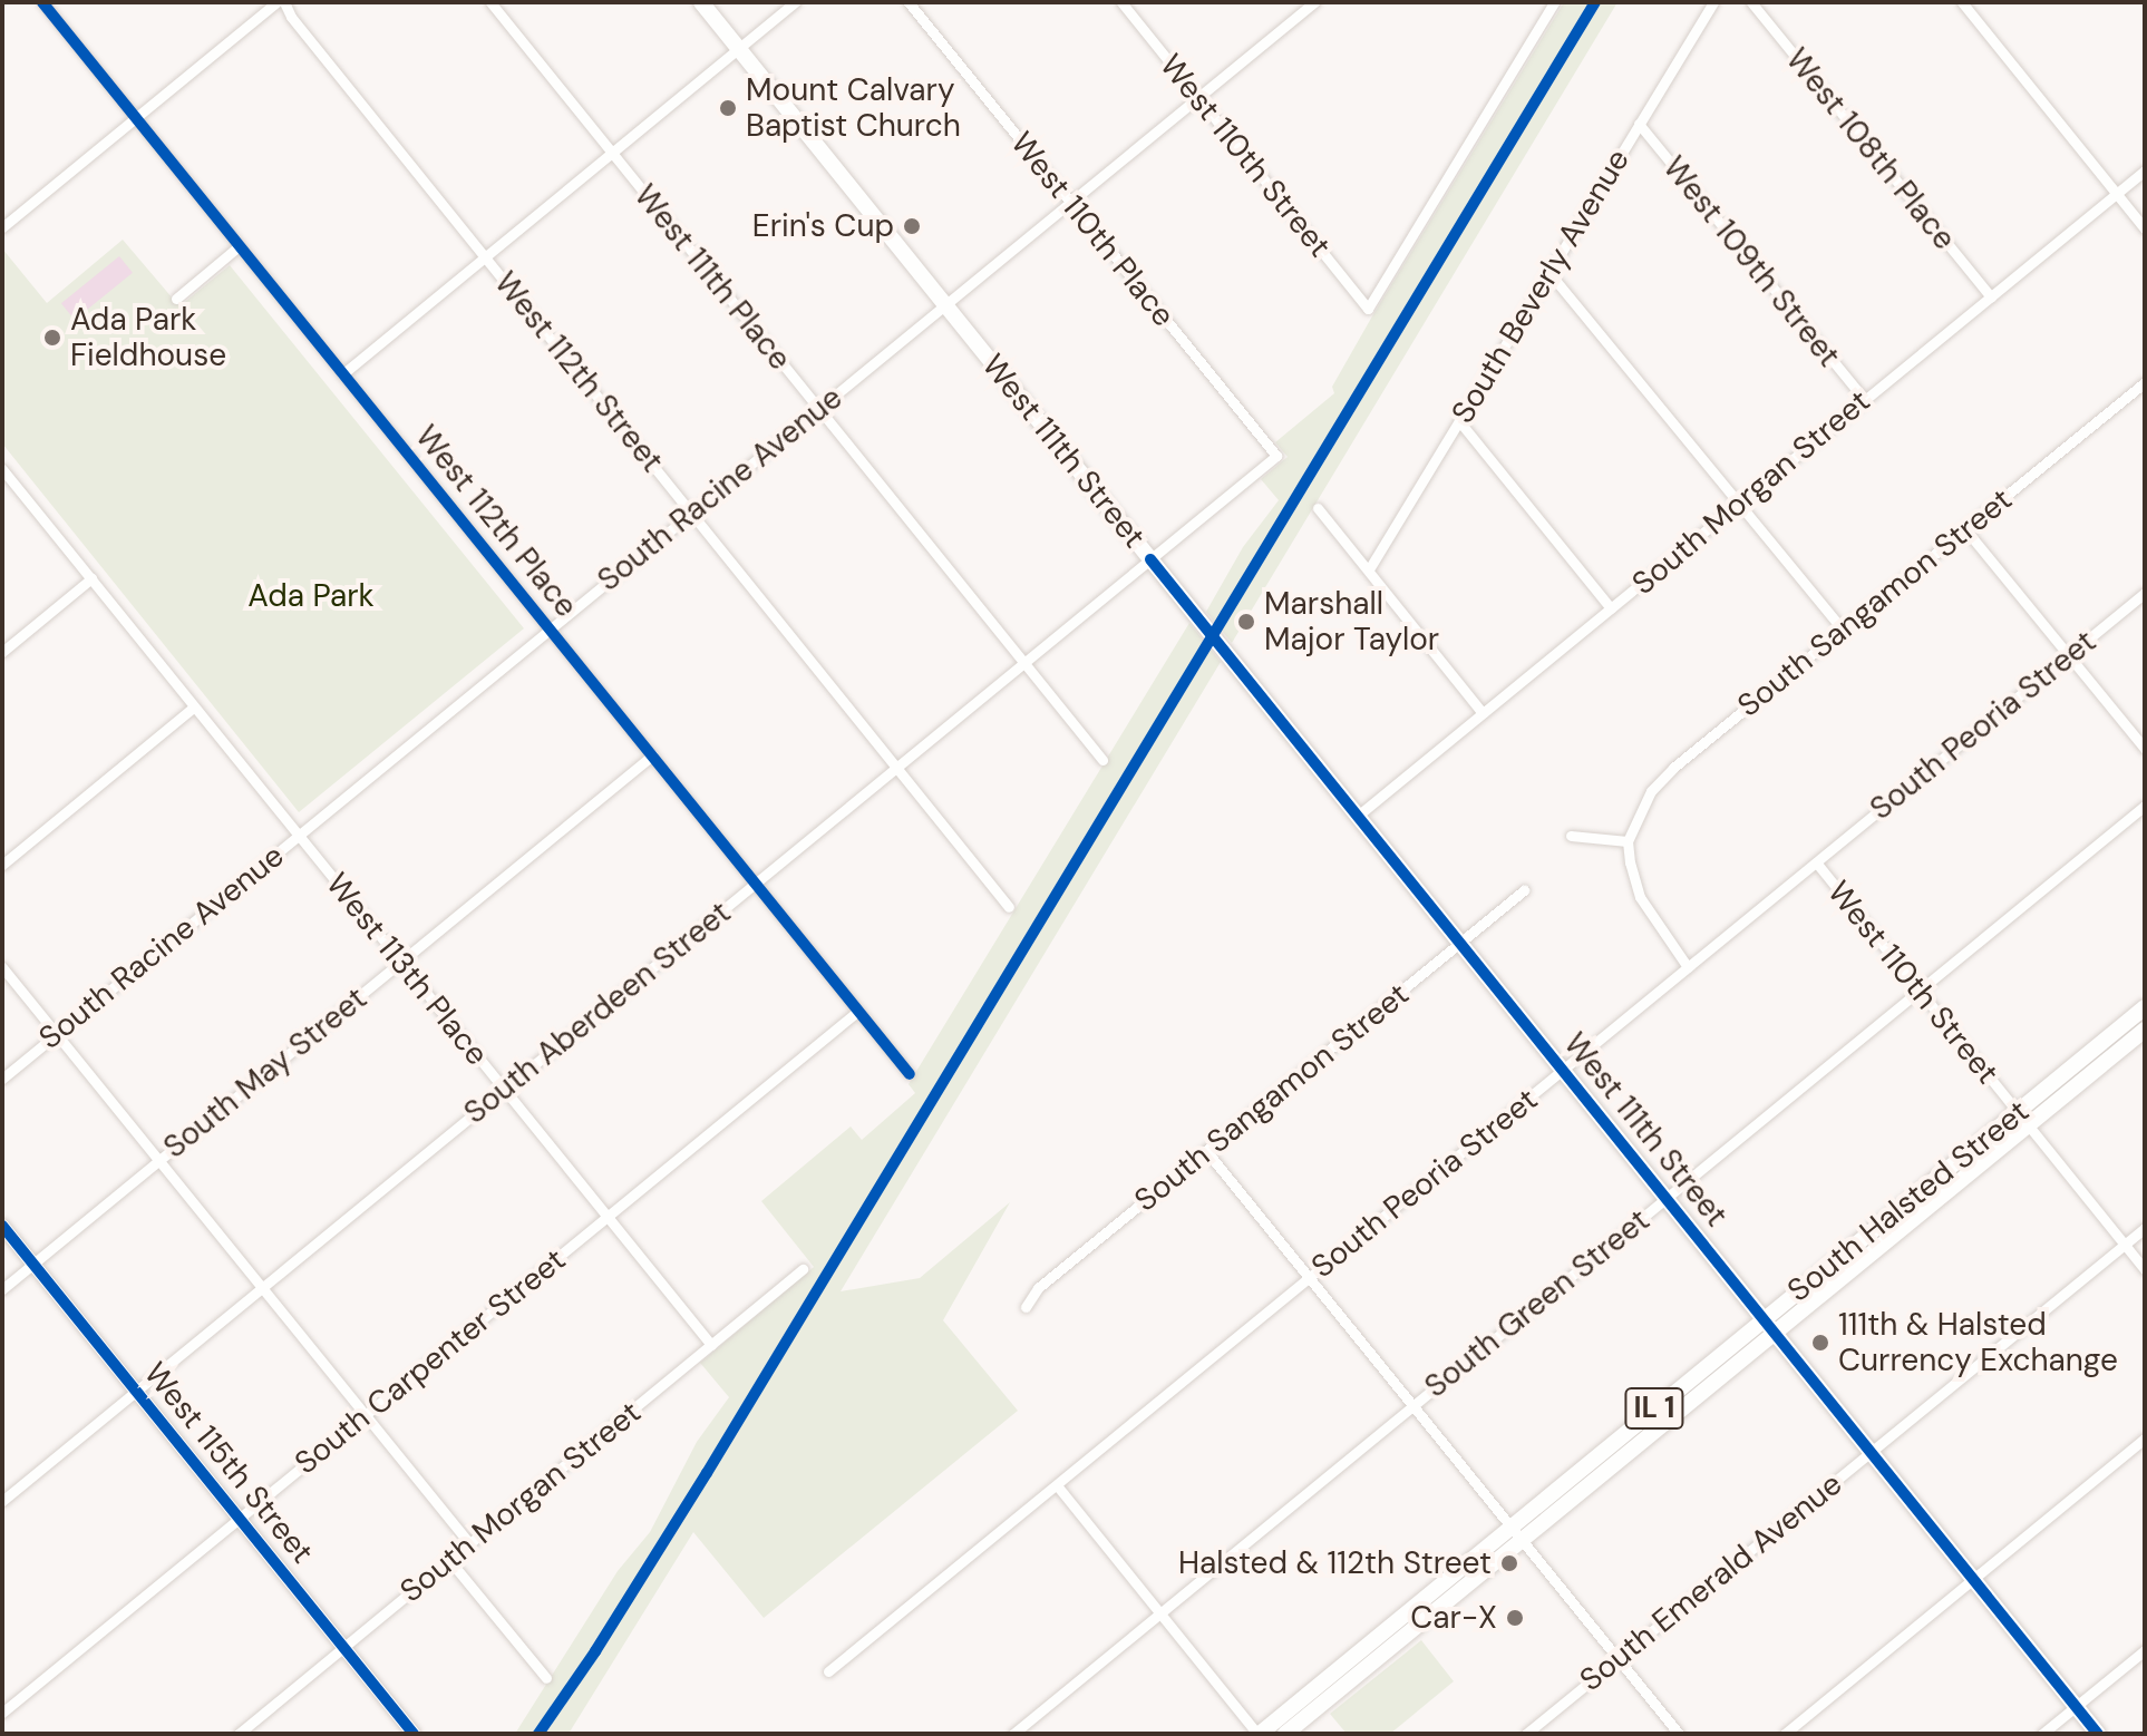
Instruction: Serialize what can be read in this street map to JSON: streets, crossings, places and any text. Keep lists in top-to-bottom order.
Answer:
{
  "streets": {
    "main road": ["West 111th Street", "South Halsted Street", "IL 1"],
    "street": [
      "West 108th Place",
      "West 110th Street",
      "West 110th Place",
      "West 109th Street",
      "West 111th Place",
      "South Beverly Avenue",
      "West 112th Street",
      "South Racine Avenue",
      "South Morgan Street",
      "West 112th Place",
      "South Sangamon Street",
      "South Peoria Street",
      "West 113th Place",
      "South Aberdeen Street",
      "South May Street",
      "South Green Street",
      "South Carpenter Street",
      "West 115th Street",
      "South Emerald Avenue"
    ]
  },
  "crossings": [
    ["West 108th Place", "South Morgan Street"],
    ["West 110th Street", "South Racine Avenue"],
    ["West 110th Street", "South Peoria Street"],
    ["West 110th Street", "South Halsted Street"],
    ["West 110th Street", "South Green Street"],
    ["West 110th Street", "South Emerald Avenue"],
    ["West 110th Place", "South Racine Avenue"],
    ["West 110th Place", "South Aberdeen Street"],
    ["West 109th Street", "South Beverly Avenue"],
    ["West 109th Street", "South Morgan Street"],
    ["West 111th Place", "South Racine Avenue"],
    ["West 111th Place", "South Aberdeen Street"],
    ["West 112th Street", "South Racine Avenue"],
    ["West 112th Street", "South Aberdeen Street"],
    ["West 111th Street", "South Racine Avenue"],
    ["West 111th Street", "South Morgan Street"],
    ["West 111th Street", "South Sangamon Street"],
    ["West 111th Street", "South Peoria Street"],
    ["West 111th Street", "South Aberdeen Street"],
    ["West 111th Street", "South Halsted Street"],
    ["West 111th Street", "South Green Street"],
    ["West 111th Street", "South Emerald Avenue"],
    ["South Racine Avenue", "West 112th Place"],
    ["South Racine Avenue", "West 113th Place"],
    ["South Morgan Street", "West 113th Place"],
    ["South Morgan Street", "West 115th Street"],
    ["West 112th Place", "South Aberdeen Street"],
    ["West 112th Place", "South May Street"],
    ["West 112th Place", "South Carpenter Street"],
    ["West 113th Place", "South Aberdeen Street"],
    ["West 113th Place", "South May Street"],
    ["West 113th Place", "South Carpenter Street"],
    ["South Aberdeen Street", "West 115th Street"],
    ["South May Street", "West 115th Street"],
    ["South Carpenter Street", "West 115th Street"]
  ],
  "parks": ["Ada Park"],
  "places": [
    "Mount Calvary Baptist Church",
    "Erin's Cup",
    "Ada Park Fieldhouse",
    "Marshall Major Taylor",
    "111th & Halsted Currency Exchange",
    "Halsted & 112th Street",
    "Car-X"
  ]
}
